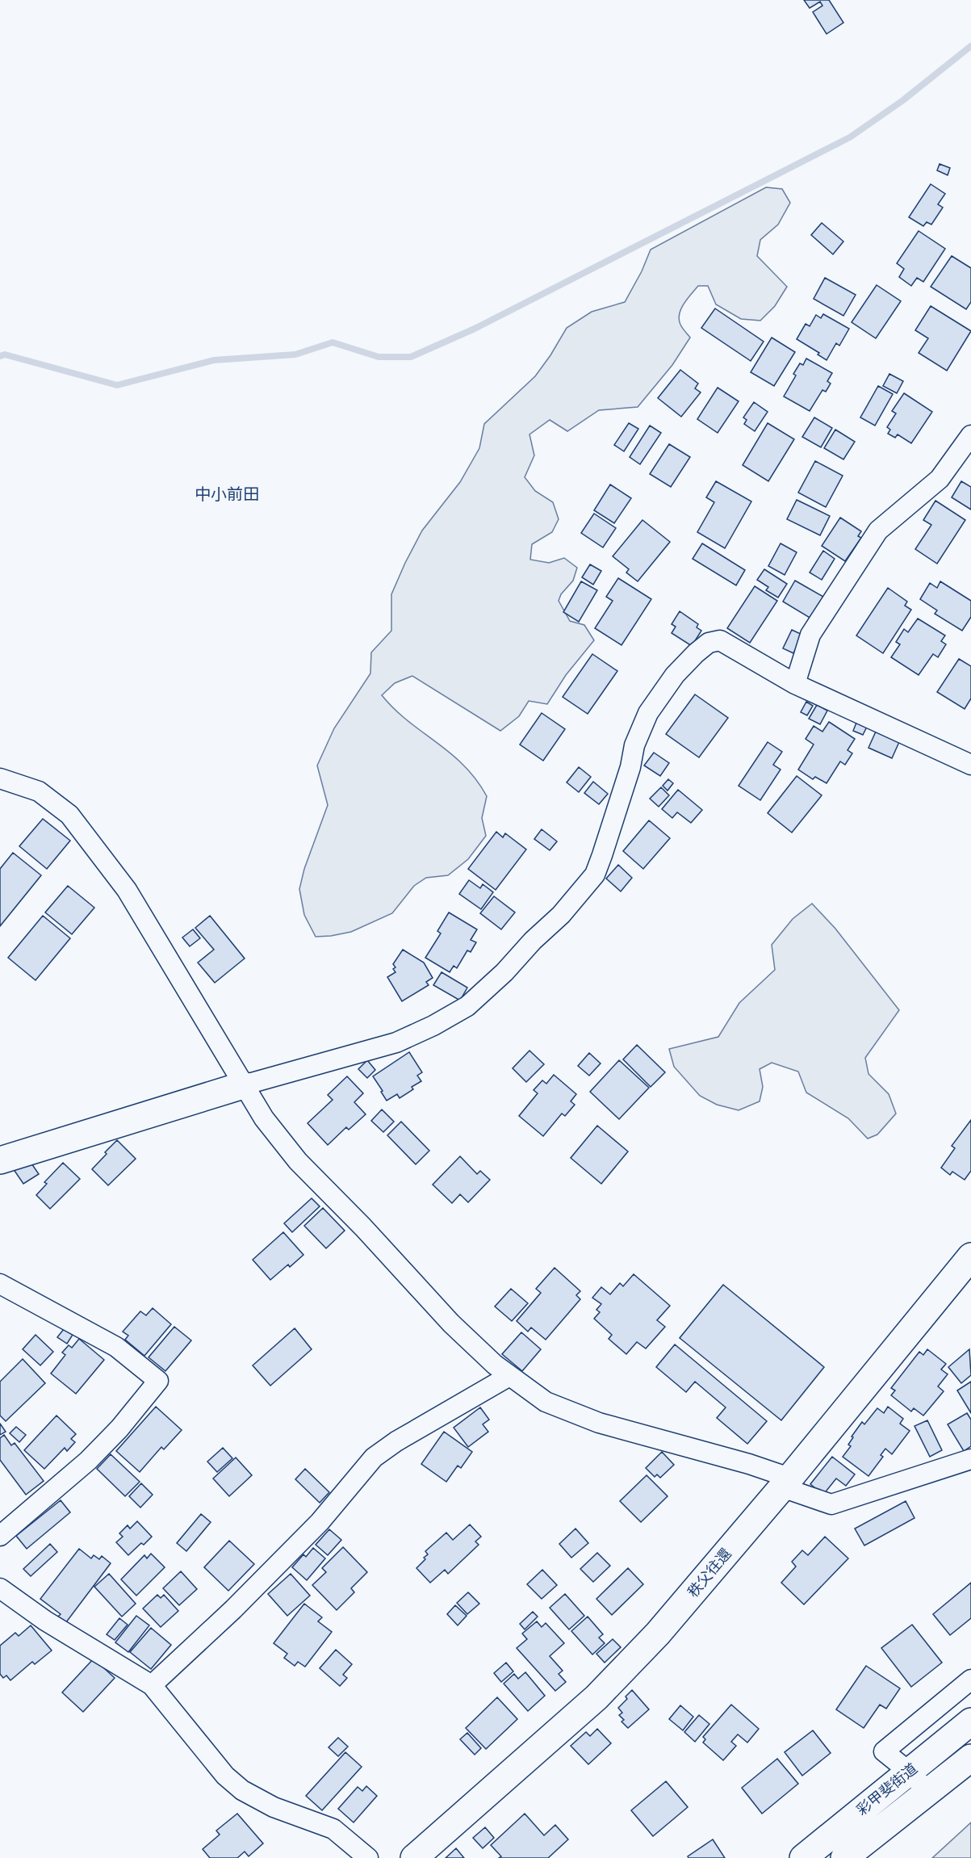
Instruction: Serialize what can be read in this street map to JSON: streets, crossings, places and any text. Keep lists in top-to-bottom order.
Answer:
{
  "streets": {
    "main road": ["秩父往還", "彩甲斐街道"]
  },
  "districts": ["中小前田"]
}
